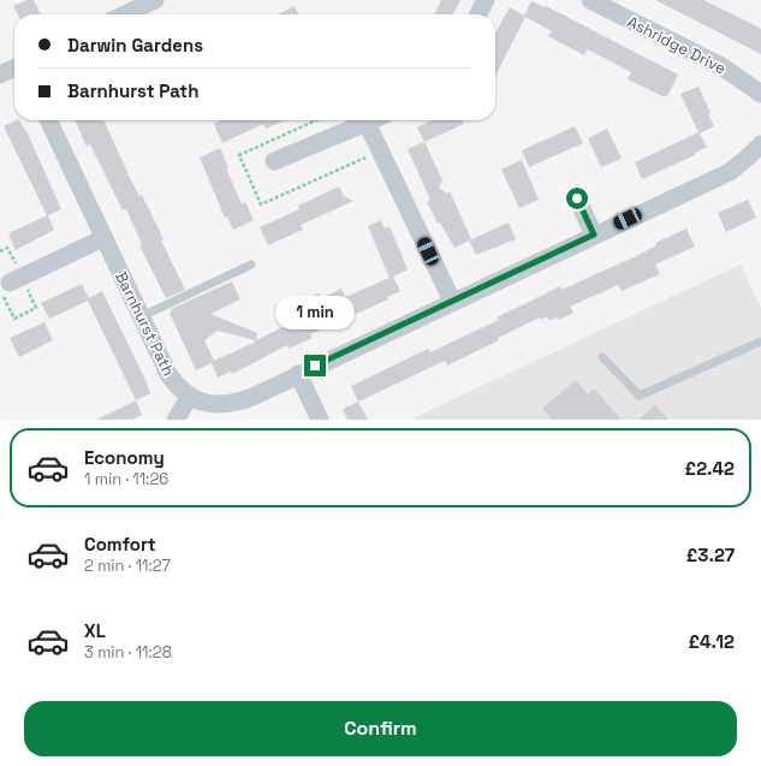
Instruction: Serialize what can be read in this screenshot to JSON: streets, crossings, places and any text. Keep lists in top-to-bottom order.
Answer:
{
  "streets": {
    "street": ["Ashridge Drive", "Barnhurst Path"]
  },
  "page": {
    "banner": ["Darwin Gardens", "Barnhurst Path"],
    "bubble": "1 min",
    "list": [
      {
        "name": "Economy",
        "note": "1 min · 11:26",
        "value": "£2.42"
      },
      {
        "name": "Comfort",
        "note": "2 min · 11:27",
        "value": "£3.27"
      },
      {
        "name": "XL",
        "note": "3 min · 11:28",
        "value": "£4.12"
      }
    ],
    "buttons": "Confirm"
  }
}
